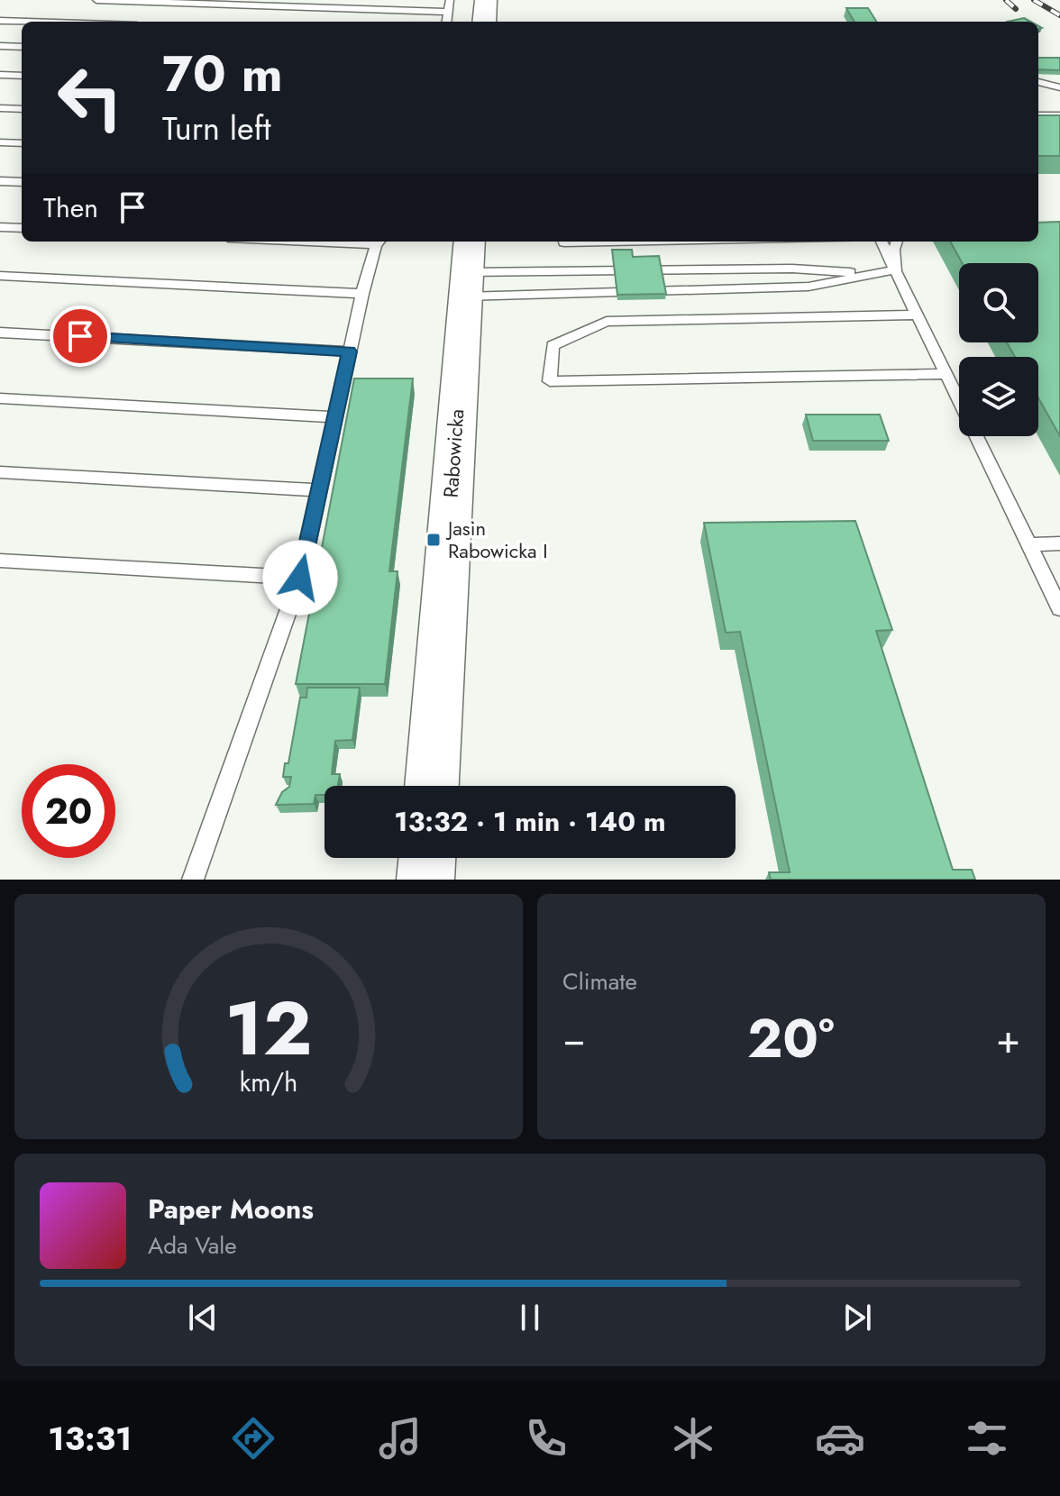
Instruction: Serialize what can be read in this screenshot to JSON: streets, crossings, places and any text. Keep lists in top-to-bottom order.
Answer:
{
  "streets": {
    "street": ["Rabowicka"]
  },
  "places": {
    "transit": ["Jasin Rabowicka I"]
  },
  "page": {
    "turn": ["70 m", "Turn left"],
    "then": "Then",
    "limit": "20",
    "trip": "13:32 · 1 min · 140 m",
    "tile": "Climate",
    "heat": ["−", "20°", "+"],
    "song": ["Paper Moons", "Ada Vale"],
    "tabs": "13:31",
    "gauge": ["12", "km/h"]
  }
}
